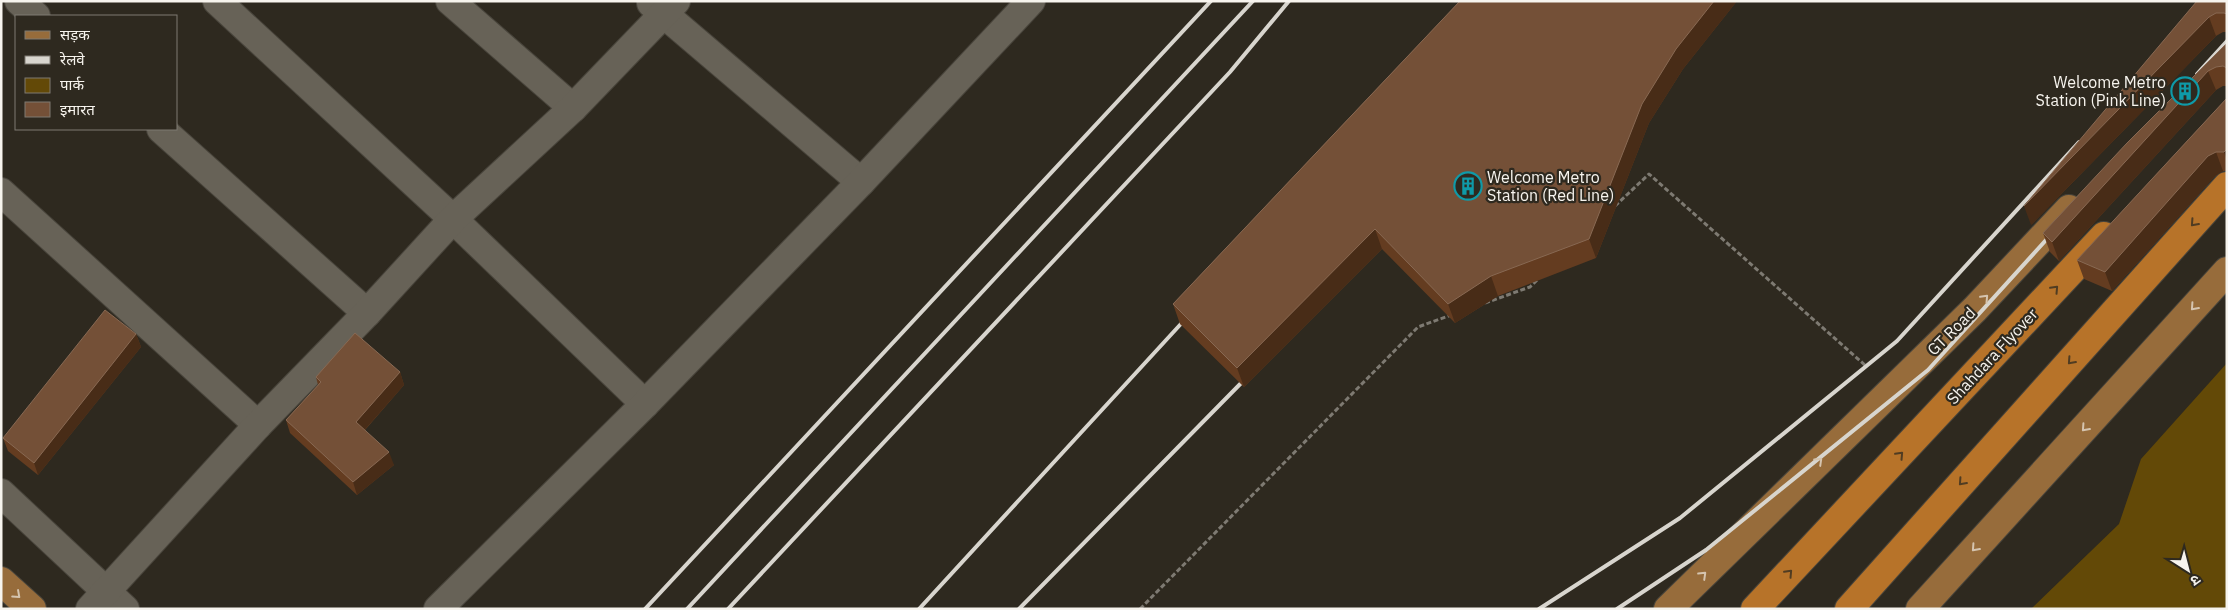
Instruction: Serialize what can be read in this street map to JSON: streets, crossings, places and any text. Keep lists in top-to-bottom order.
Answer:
{
  "streets": {
    "highway": ["Shahdara Flyover"],
    "main road": ["GT Road"]
  },
  "places": {
    "building": ["Welcome Metro Station (Pink Line)", "Welcome Metro Station (Red Line)"]
  },
  "legend": [
    "सड़क",
    "रेलवे",
    "पार्क",
    "इमारत"
  ],
  "north": "bottom right"
}
